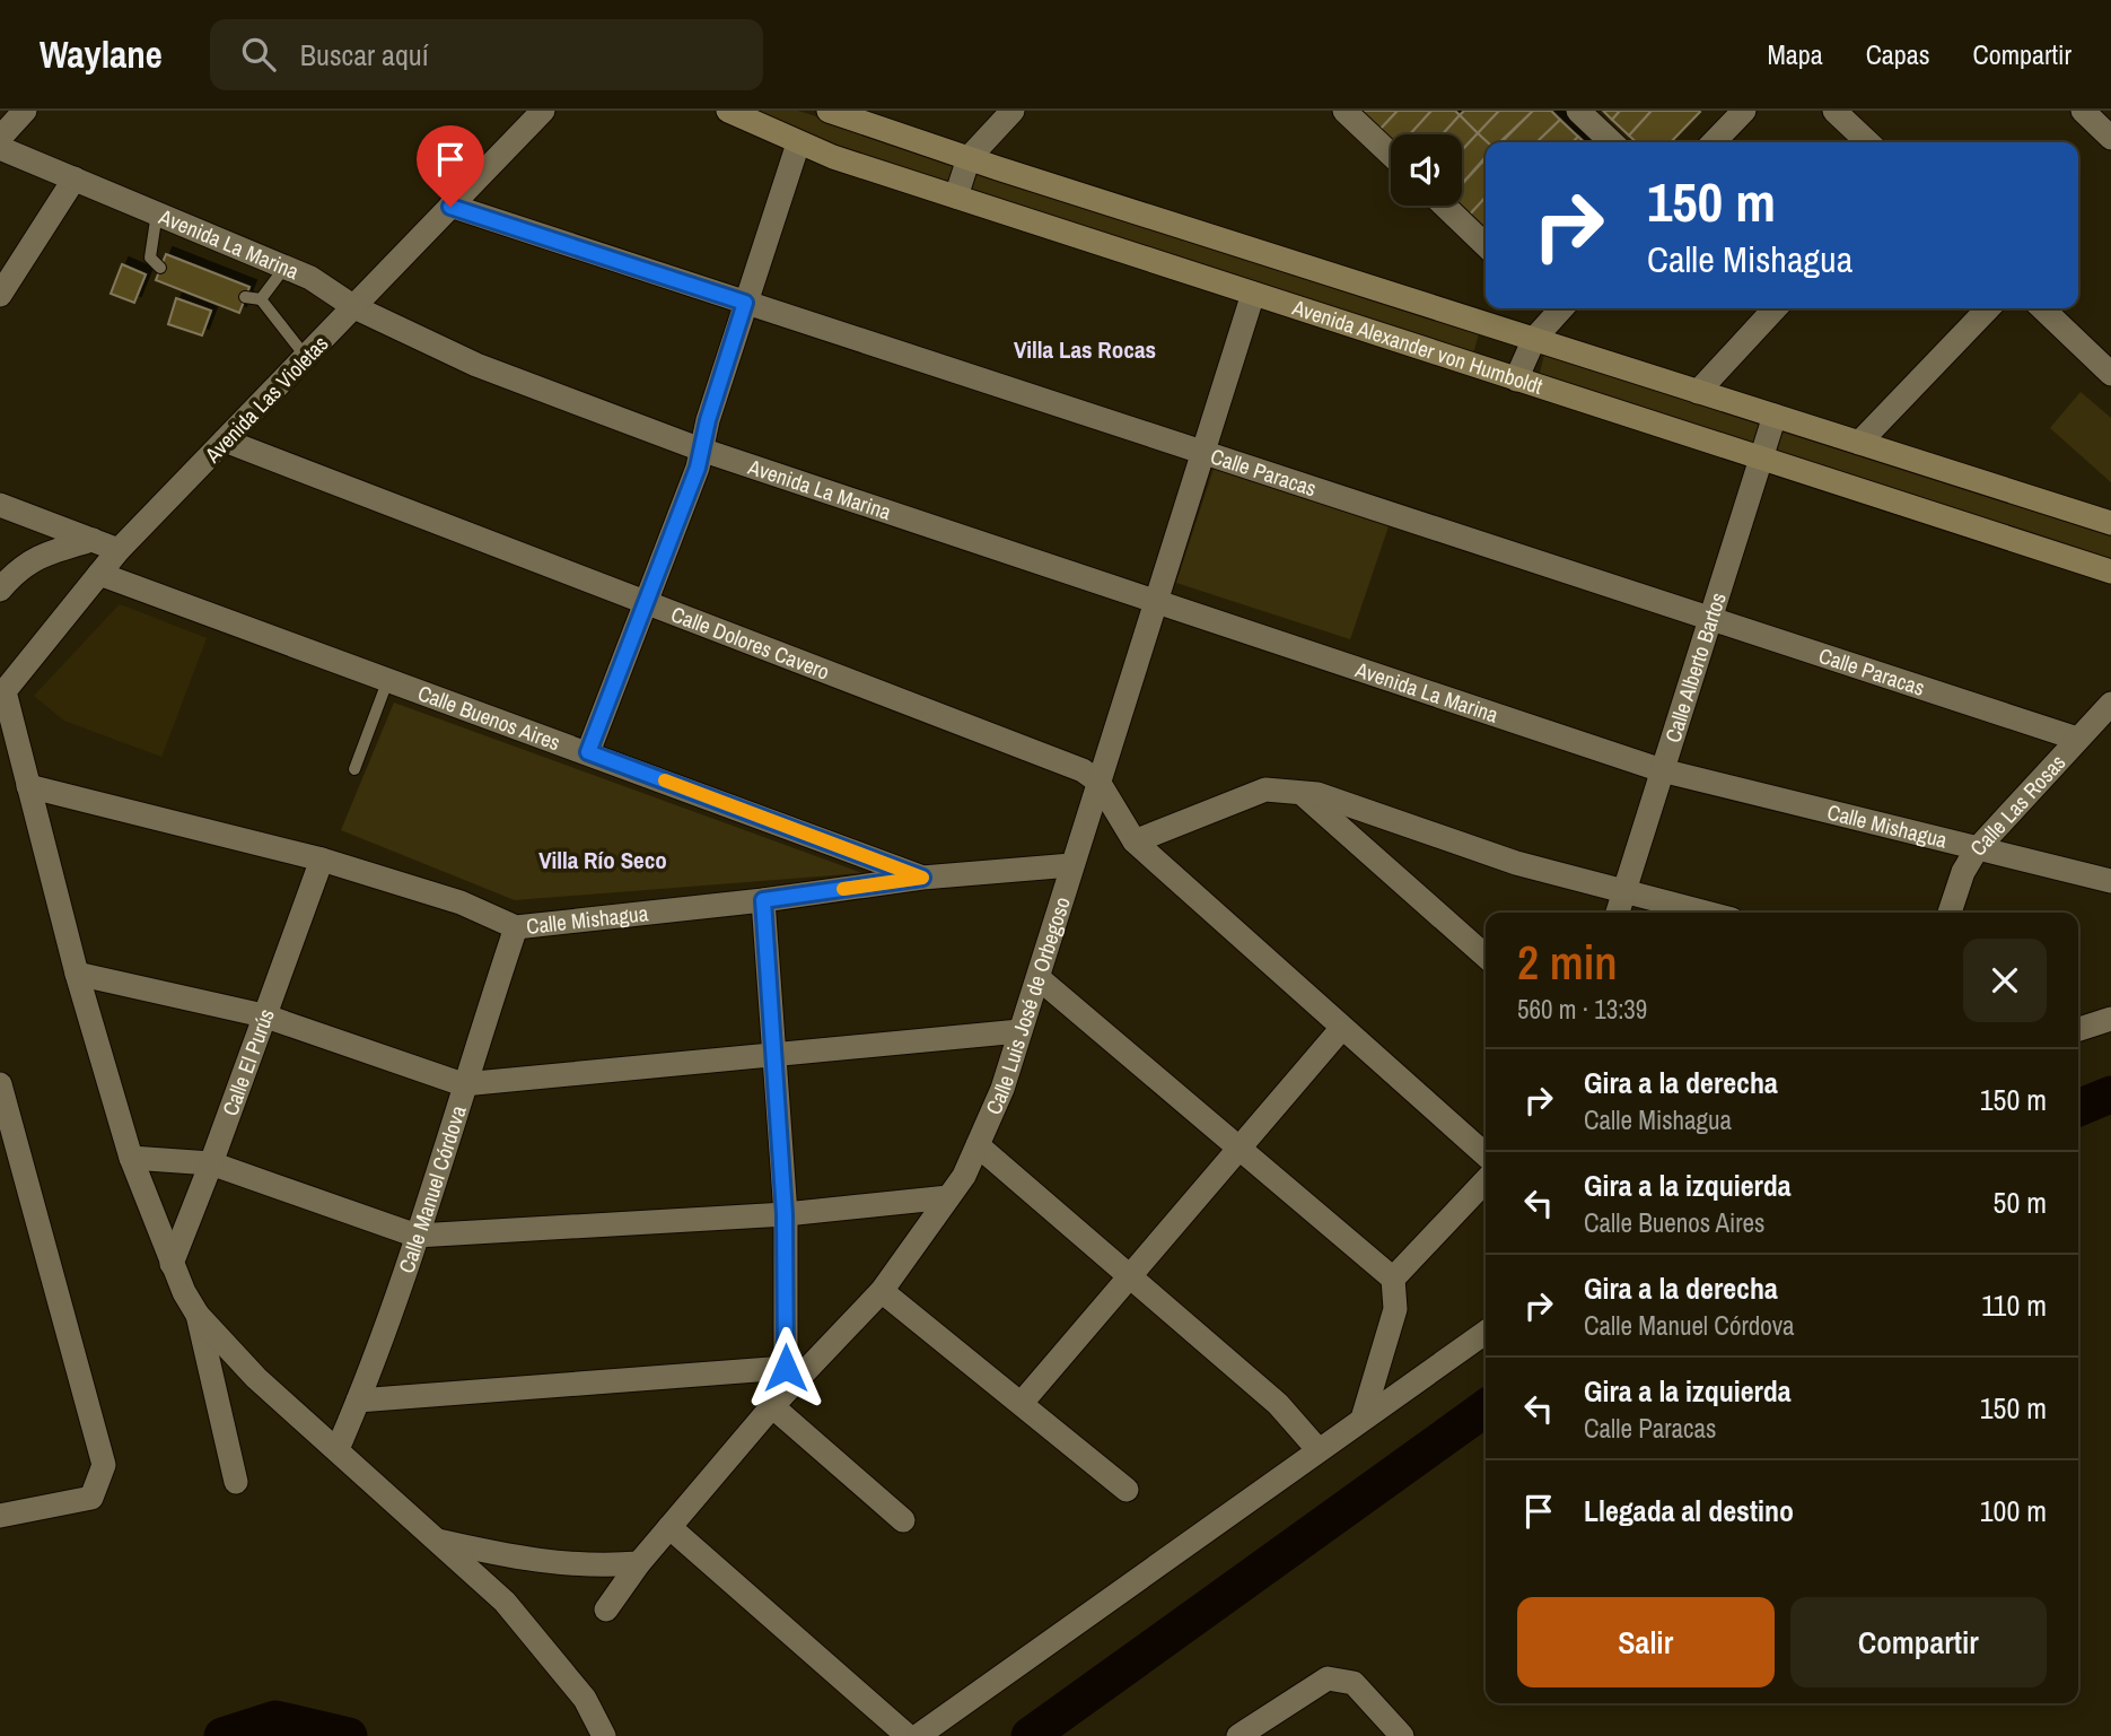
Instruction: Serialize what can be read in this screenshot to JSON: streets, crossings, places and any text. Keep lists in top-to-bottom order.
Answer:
{
  "streets": {
    "main road": ["Avenida Alexander von Humboldt"],
    "street": [
      "Avenida La Marina",
      "Avenida Las Violetas",
      "Calle Paracas",
      "Calle Dolores Cavero",
      "Calle Alberto Bartos",
      "Calle Buenos Aires",
      "Calle Las Rosas",
      "Calle Mishagua",
      "Calle Luis José de Orbegoso",
      "Calle El Purús",
      "Calle Manuel Córdova"
    ]
  },
  "crossings": [
    ["Avenida La Marina", "Avenida Las Violetas"],
    ["Avenida La Marina", "Calle Alberto Bartos"],
    ["Avenida La Marina", "Calle Mishagua"],
    ["Avenida La Marina", "Calle Luis José de Orbegoso"],
    ["Avenida Alexander von Humboldt", "Calle Alberto Bartos"],
    ["Avenida Alexander von Humboldt", "Calle Luis José de Orbegoso"],
    ["Avenida Las Violetas", "Calle Paracas"],
    ["Avenida Las Violetas", "Calle Dolores Cavero"],
    ["Avenida Las Violetas", "Calle Buenos Aires"],
    ["Calle Paracas", "Calle Alberto Bartos"],
    ["Calle Paracas", "Calle Las Rosas"],
    ["Calle Paracas", "Calle Luis José de Orbegoso"],
    ["Calle Dolores Cavero", "Calle Luis José de Orbegoso"],
    ["Calle Alberto Bartos", "Calle Mishagua"],
    ["Calle Buenos Aires", "Calle Mishagua"],
    ["Calle Las Rosas", "Calle Mishagua"],
    ["Calle Mishagua", "Calle Luis José de Orbegoso"],
    ["Calle Mishagua", "Calle El Purús"],
    ["Calle Mishagua", "Calle Manuel Córdova"]
  ],
  "districts": ["Villa Las Rocas", "Villa Río Seco"],
  "page": {
    "header": "Waylane",
    "search": "Buscar aquí",
    "nav": ["Mapa", "Capas", "Compartir"],
    "turn": ["150 m", "Calle Mishagua"],
    "heading": ["2 min", "560 m · 13:39"],
    "list": [
      {
        "name": "Gira a la derecha",
        "note": "Calle Mishagua",
        "value": "150 m"
      },
      {
        "name": "Gira a la izquierda",
        "note": "Calle Buenos Aires",
        "value": "50 m"
      },
      {
        "name": "Gira a la derecha",
        "note": "Calle Manuel Córdova",
        "value": "110 m"
      },
      {
        "name": "Gira a la izquierda",
        "note": "Calle Paracas",
        "value": "150 m"
      },
      {
        "name": "Llegada al destino",
        "value": "100 m"
      }
    ],
    "buttons": ["Salir", "Compartir"]
  }
}
